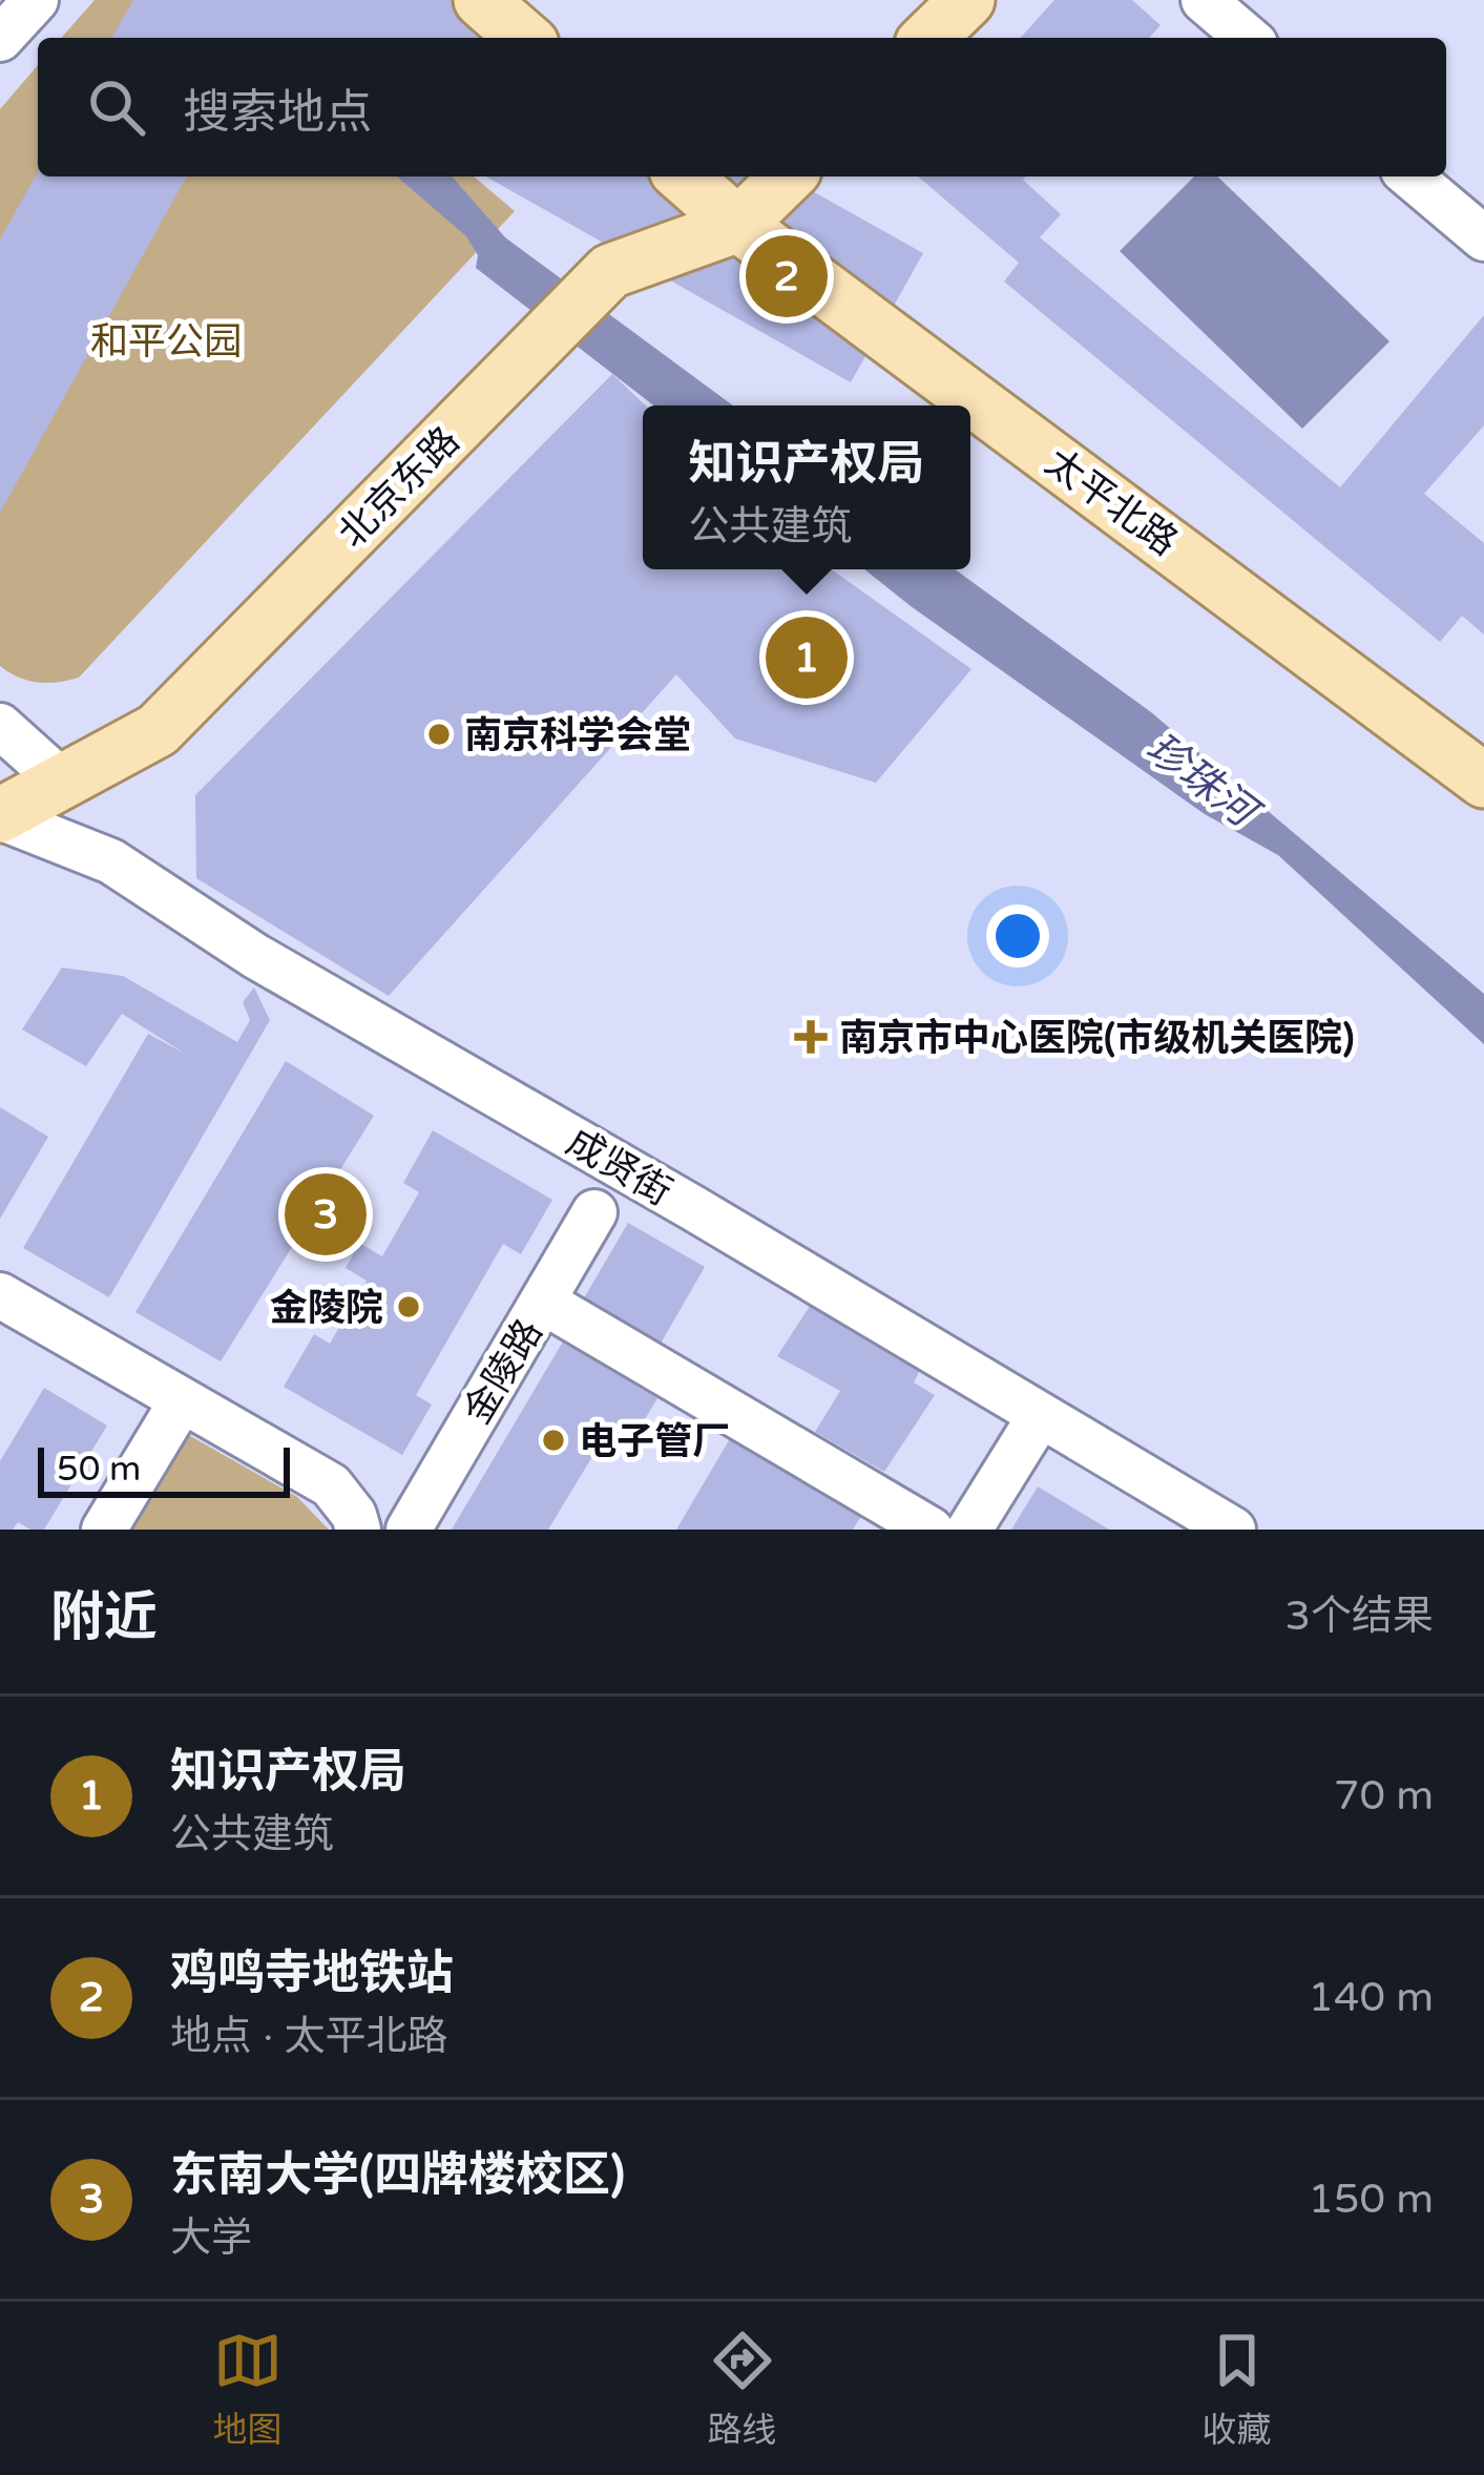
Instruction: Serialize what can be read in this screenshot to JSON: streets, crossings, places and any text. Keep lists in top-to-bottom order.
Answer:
{
  "streets": {
    "main road": ["北京东路", "太平北路"],
    "street": ["成贤街", "金陵路"]
  },
  "crossings": [
    ["北京东路", "太平北路"],
    ["北京东路", "成贤街"]
  ],
  "water": ["珍珠河"],
  "parks": ["和平公园"],
  "places": {
    "other": ["南京科学会堂", "金陵院", "电子管厂"],
    "health": ["南京市中心医院(市级机关医院)"]
  },
  "scale_bar": "50 m",
  "page": {
    "search": "搜索地点",
    "pins": ["2", "1", "3"],
    "popup": ["知识产权局", "公共建筑"],
    "scale": "50 m",
    "heading": ["附近", "3个结果"],
    "list": [
      {
        "mark": "1",
        "name": "知识产权局",
        "note": "公共建筑",
        "value": "70 m"
      },
      {
        "mark": "2",
        "name": "鸡鸣寺地铁站",
        "note": "地点 · 太平北路",
        "value": "140 m"
      },
      {
        "mark": "3",
        "name": "东南大学(四牌楼校区)",
        "note": "大学",
        "value": "150 m"
      }
    ],
    "nav": ["地图", "路线", "收藏"]
  }
}
